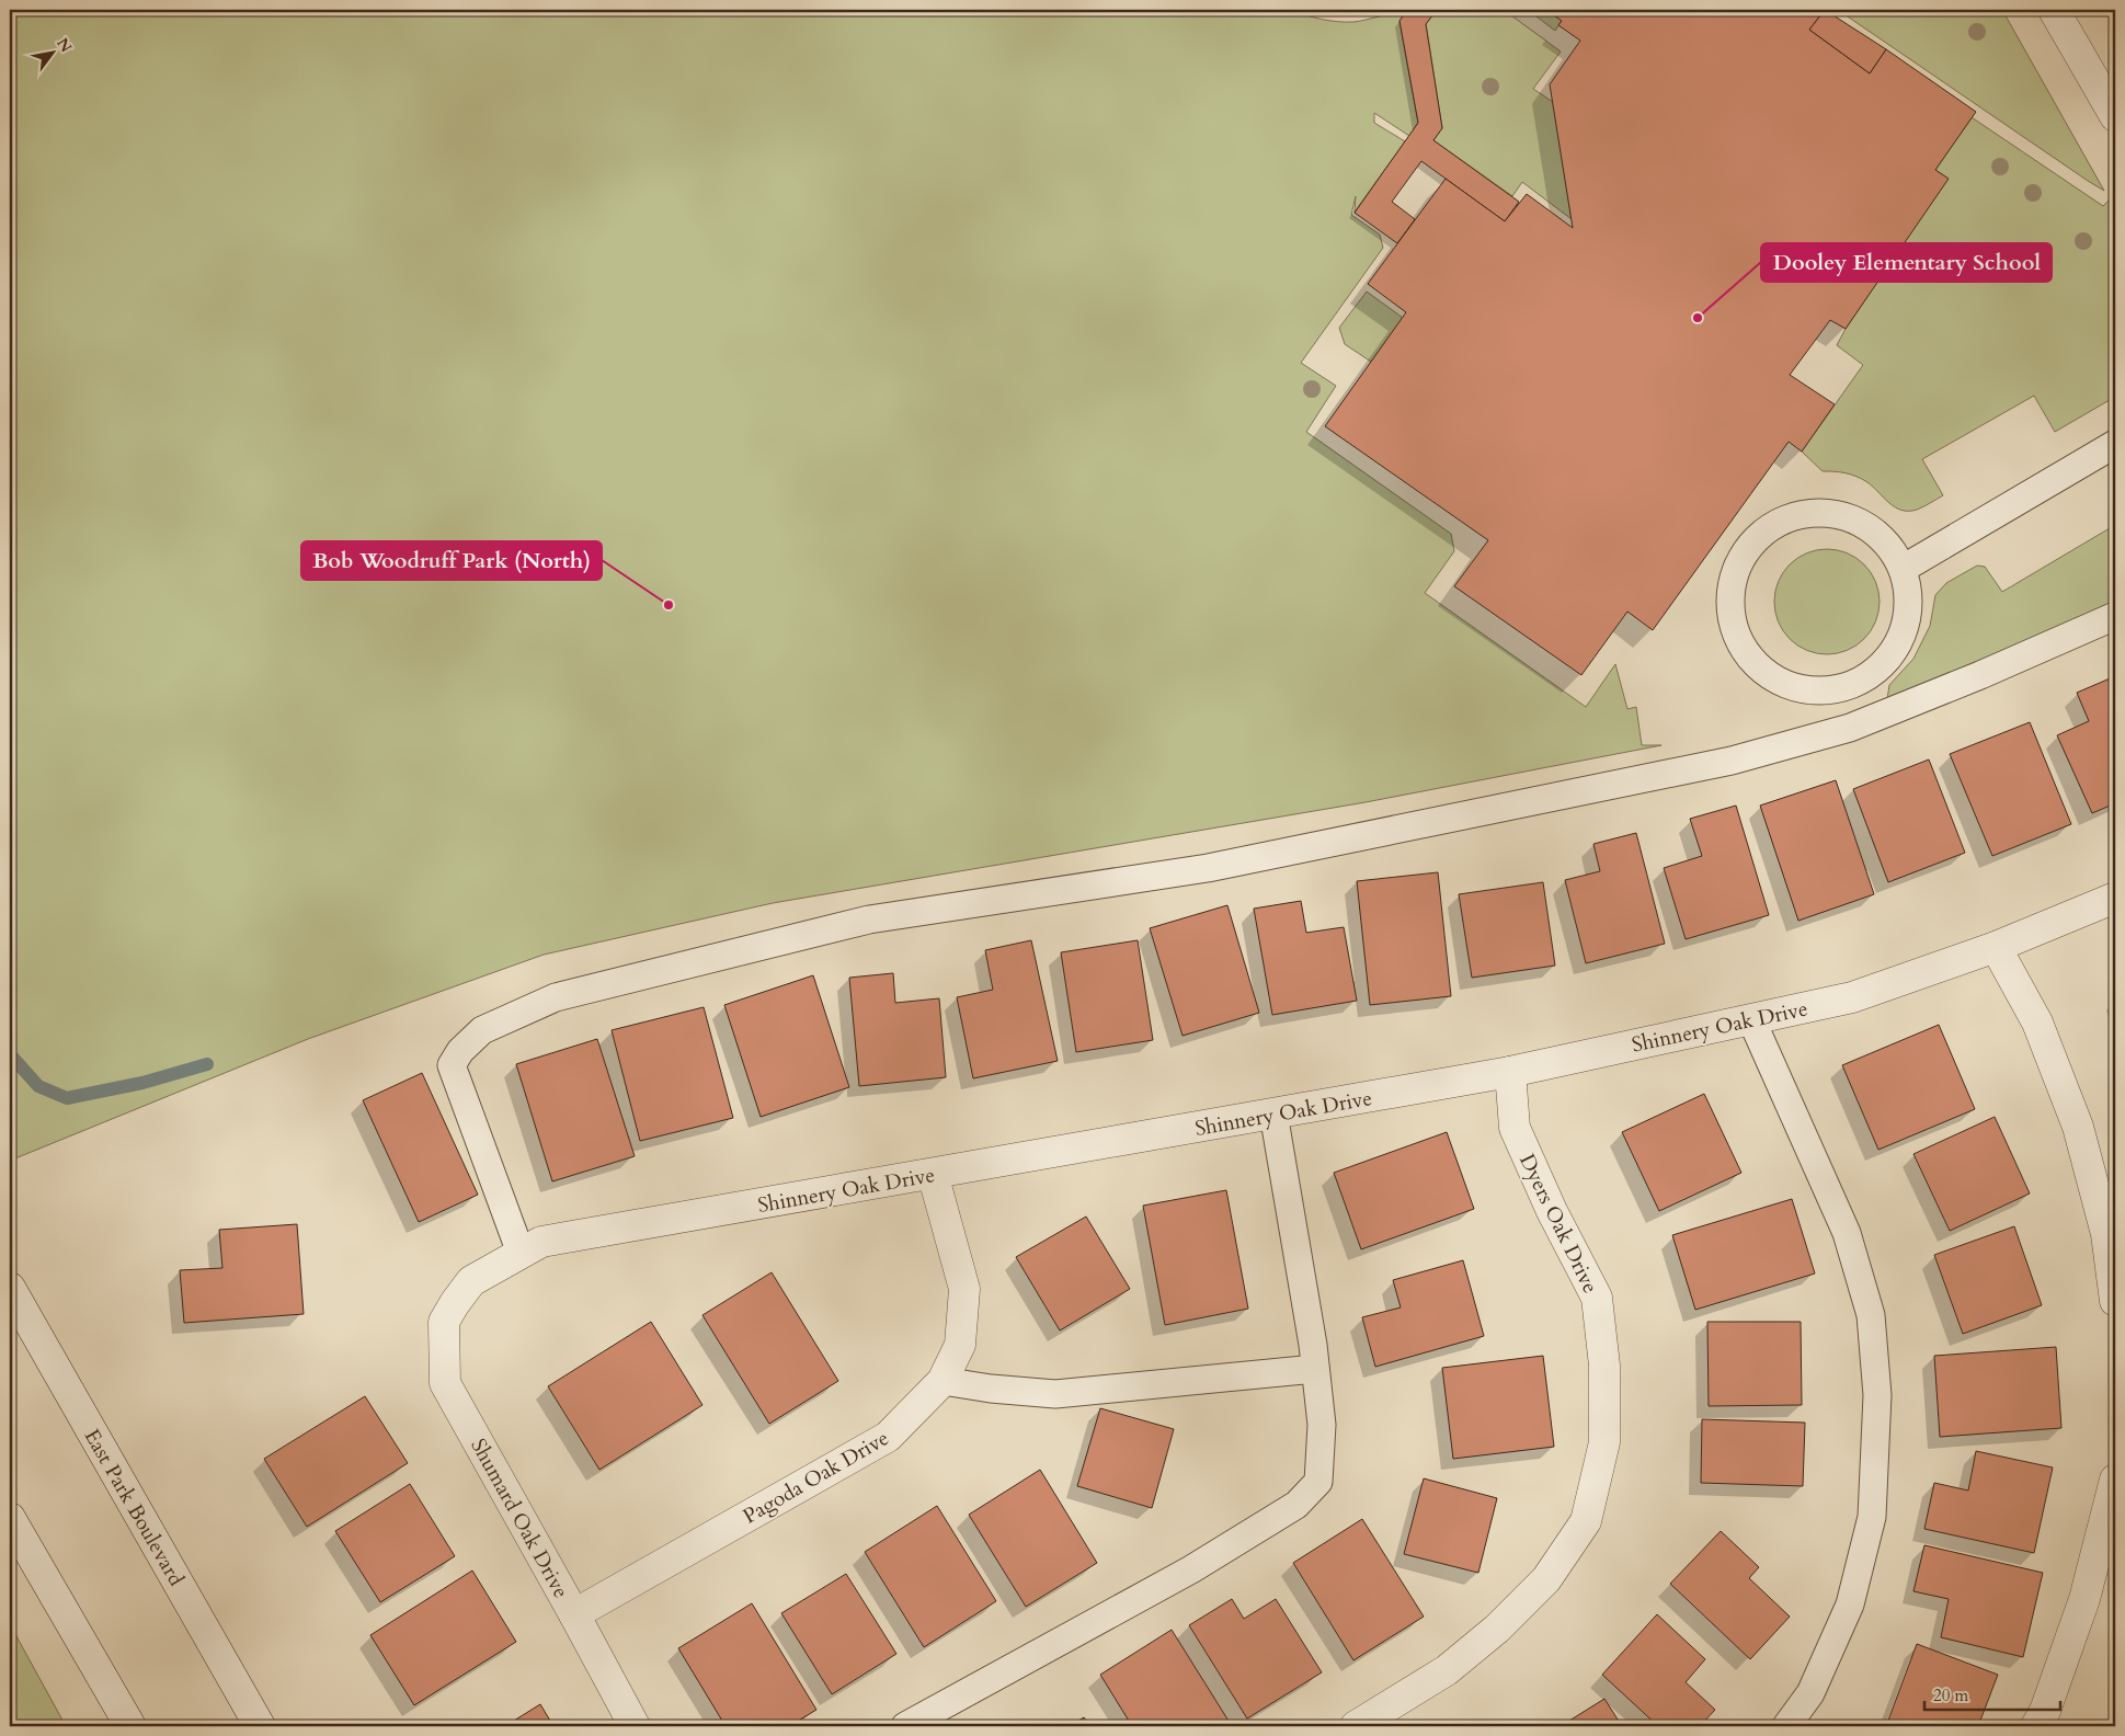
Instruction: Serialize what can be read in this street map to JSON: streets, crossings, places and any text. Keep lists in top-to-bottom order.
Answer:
{
  "streets": {
    "street": [
      "Shinnery Oak Drive",
      "Dyers Oak Drive",
      "Pagoda Oak Drive",
      "East Park Boulevard",
      "Shumard Oak Drive"
    ]
  },
  "crossings": [
    ["Shinnery Oak Drive", "Dyers Oak Drive"],
    ["Shinnery Oak Drive", "Pagoda Oak Drive"],
    ["Shinnery Oak Drive", "Shumard Oak Drive"],
    ["Pagoda Oak Drive", "Shumard Oak Drive"]
  ],
  "places": ["Dooley Elementary School", "Bob Woodruff Park (North)"],
  "scale_bar": "20 m",
  "north": "top right"
}
